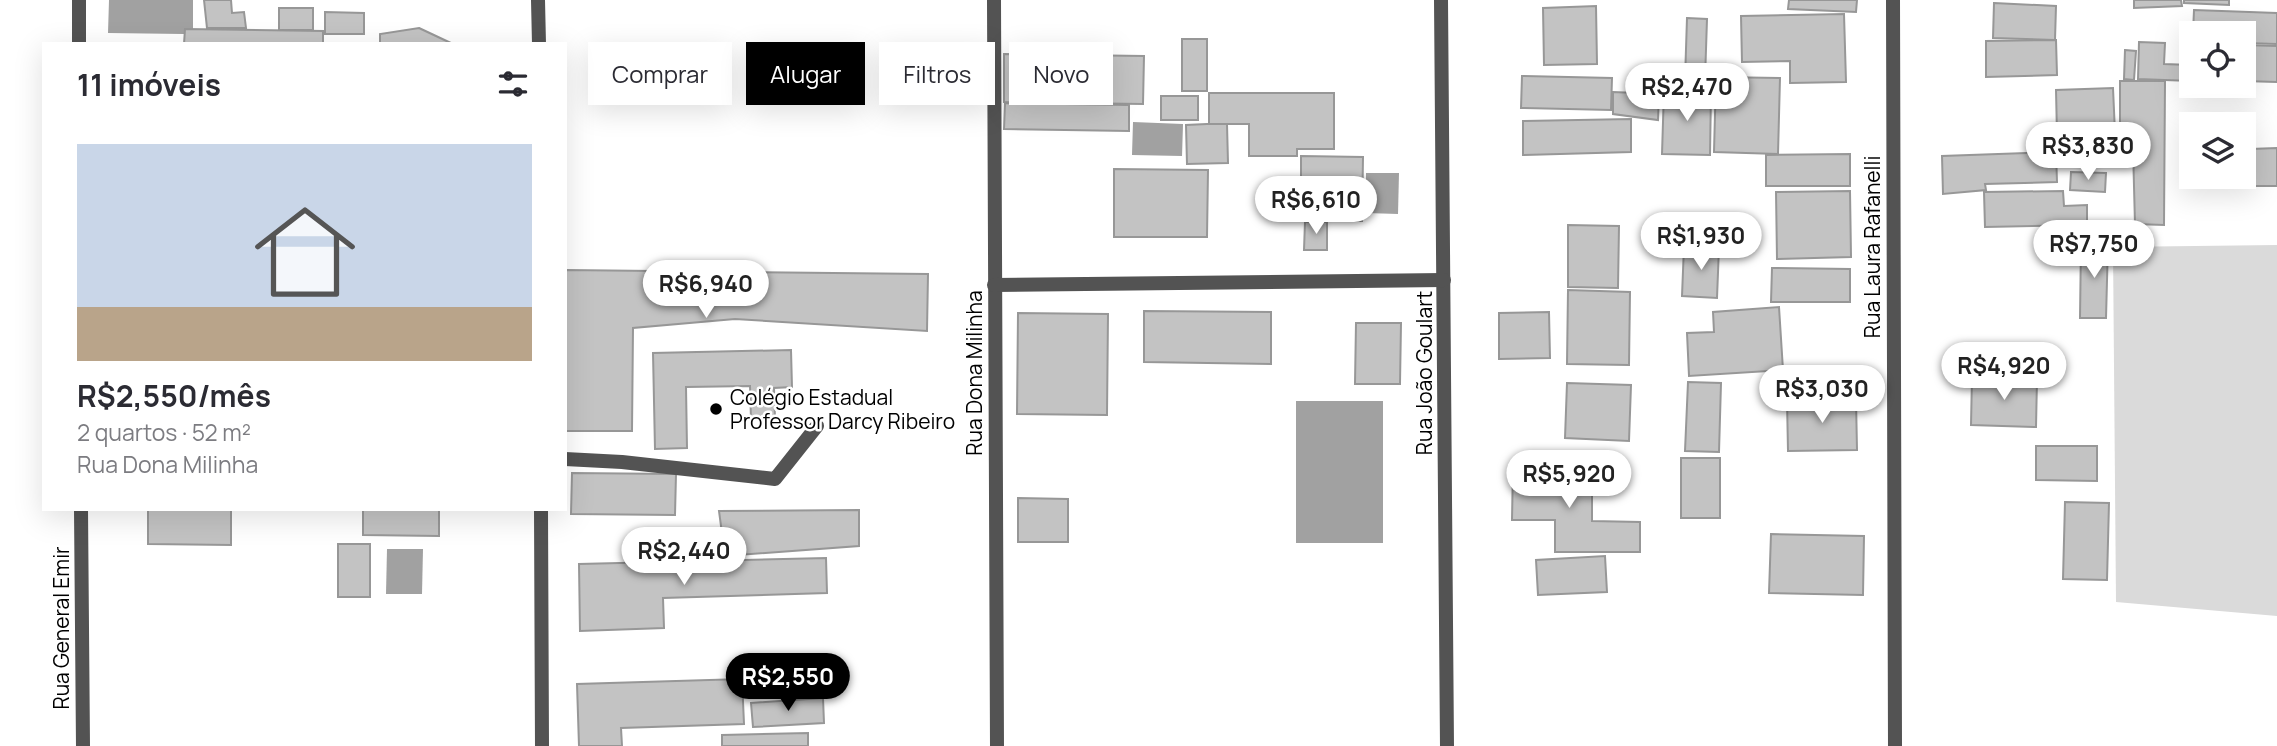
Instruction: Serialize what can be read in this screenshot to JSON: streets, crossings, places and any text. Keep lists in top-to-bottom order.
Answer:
{
  "streets": {
    "street": [
      "Rua Laura Rafanelli",
      "Rua Dona Milinha",
      "Rua João Goulart",
      "Rua General Emir"
    ]
  },
  "places": ["Colégio Estadual Professor Darcy Ribeiro"],
  "page": {
    "chip": [
      "Comprar",
      "Alugar",
      "Filtros",
      "Novo"
    ],
    "heading": "11 imóveis",
    "price": [
      "R$2,470",
      "R$3,830",
      "R$6,610",
      "R$1,930",
      "R$7,750",
      "R$6,940",
      "R$4,920",
      "R$3,030",
      "R$5,920",
      "R$2,440",
      "R$2,550"
    ],
    "list": [
      {
        "name": "R$2,550/mês",
        "note": "2 quartos · 52 m² · Rua Dona Milinha"
      }
    ]
  }
}
